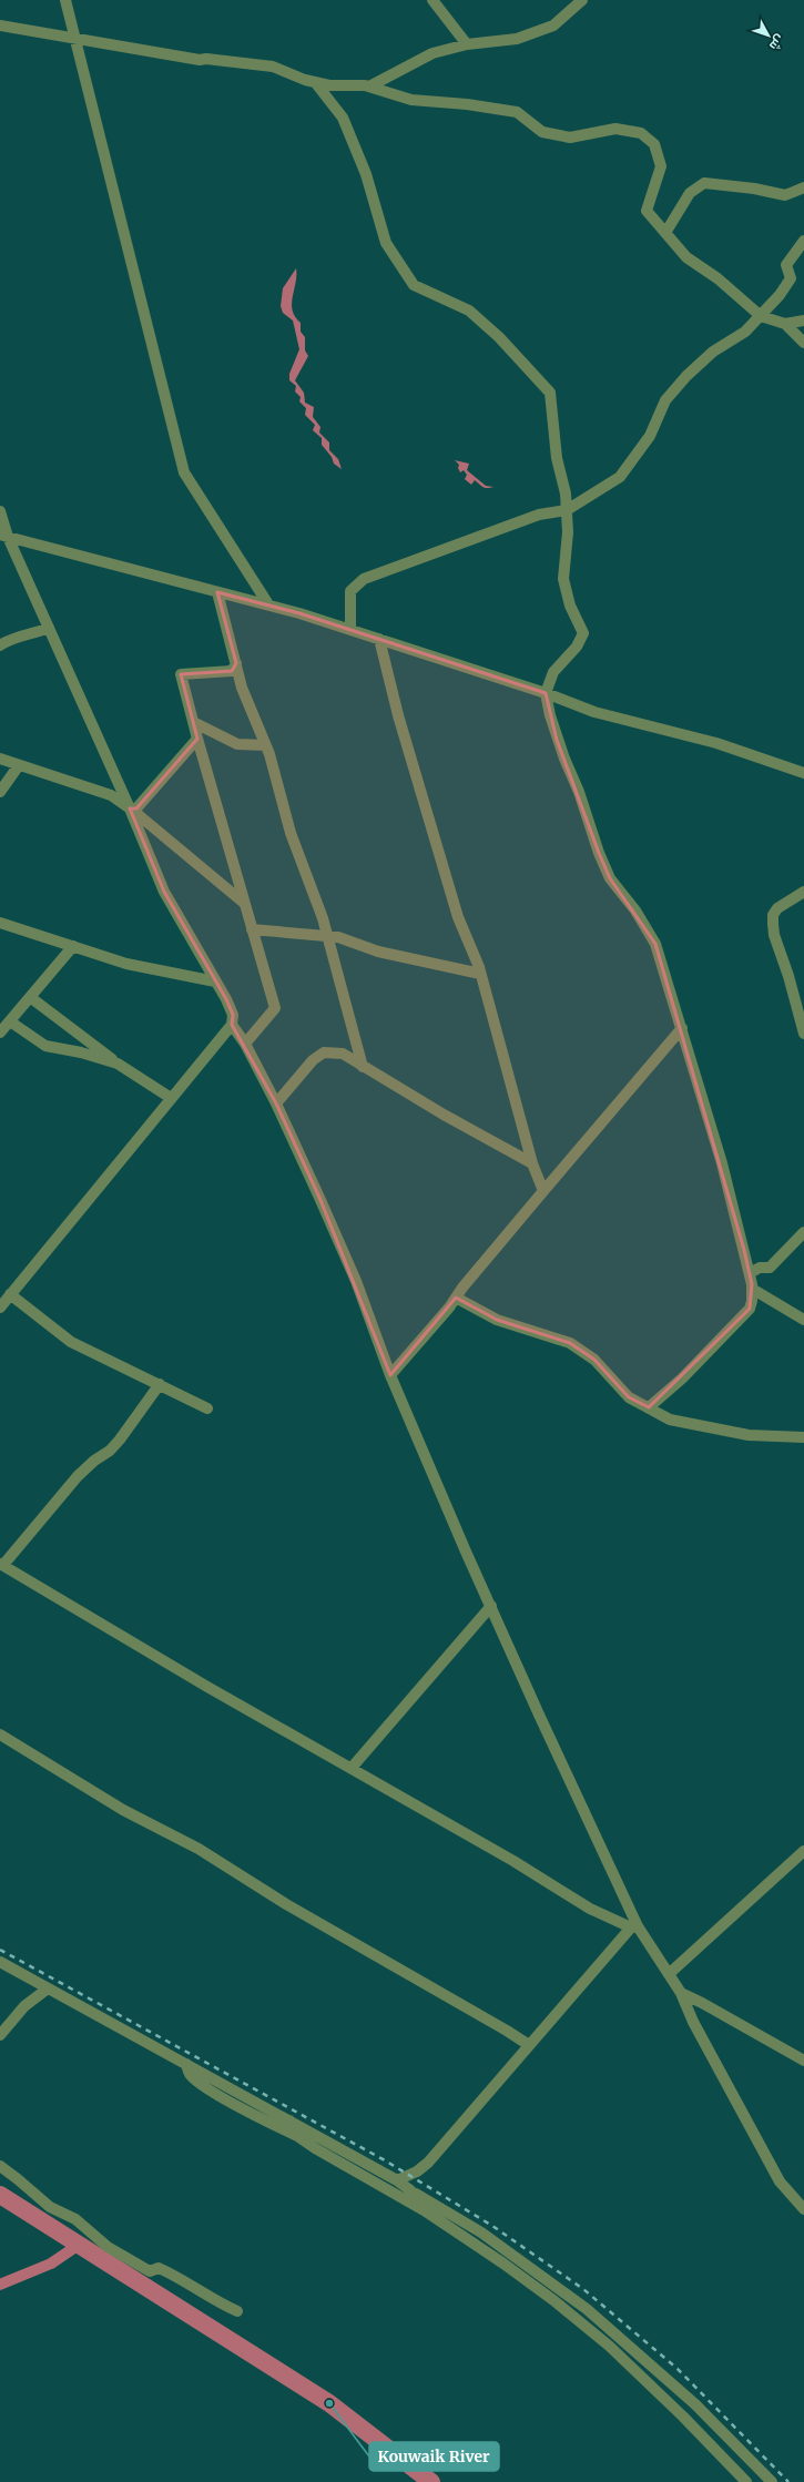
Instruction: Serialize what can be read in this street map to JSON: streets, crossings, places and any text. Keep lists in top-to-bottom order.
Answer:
{
  "places": ["Kouwaik River"],
  "north": "bottom right"
}
